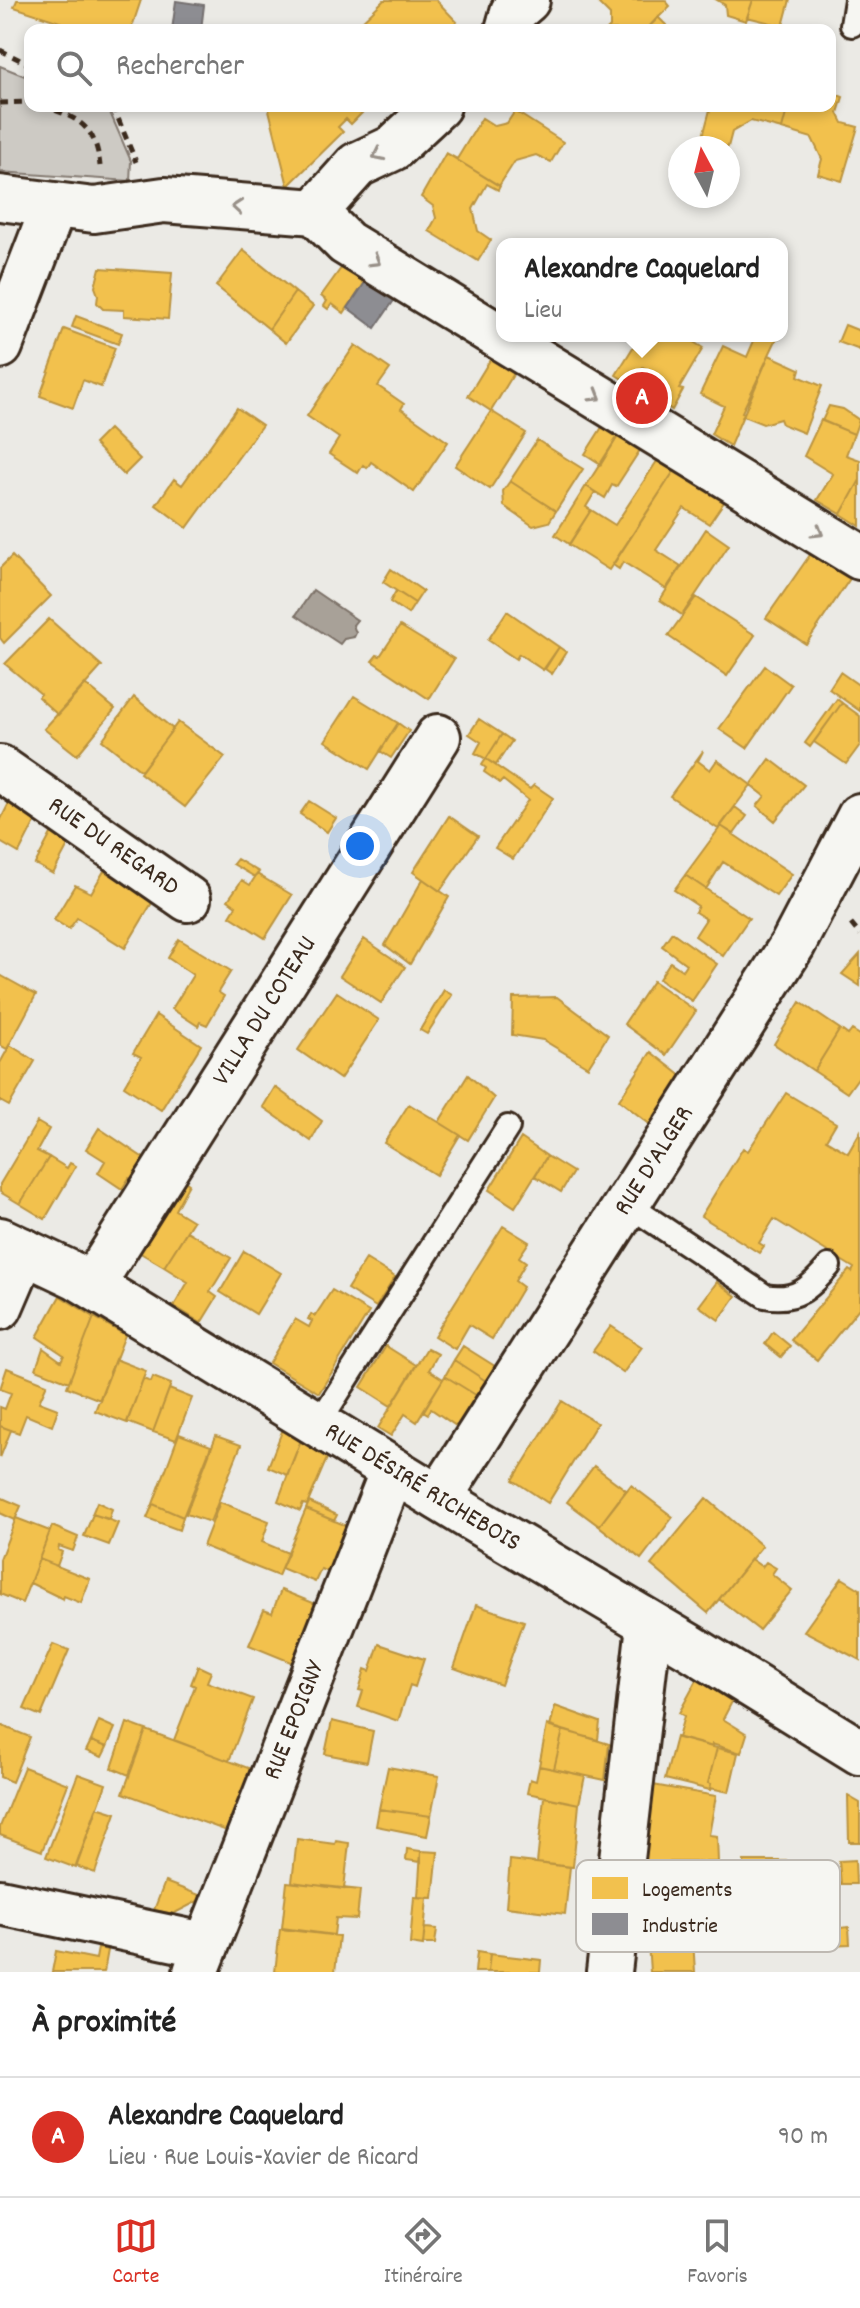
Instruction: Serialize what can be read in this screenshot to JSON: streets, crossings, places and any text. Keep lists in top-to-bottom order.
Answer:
{
  "streets": {
    "street": [
      "RUE DU REGARD",
      "VILLA DU COTEAU",
      "RUE D'ALGER",
      "RUE DÉSIRÉ RICHEBOIS",
      "RUE EPOIGNY"
    ]
  },
  "crossings": [
    ["VILLA DU COTEAU", "RUE DÉSIRÉ RICHEBOIS"],
    ["RUE D'ALGER", "RUE DÉSIRÉ RICHEBOIS"],
    ["RUE DÉSIRÉ RICHEBOIS", "RUE EPOIGNY"]
  ],
  "legend": ["Logements", "Industrie"],
  "north": "top",
  "page": {
    "search": "Rechercher",
    "popup": ["Alexandre Caquelard", "Lieu"],
    "pins": "A",
    "heading": "À proximité",
    "list": [
      {
        "mark": "A",
        "name": "Alexandre Caquelard",
        "note": "Lieu · Rue Louis-Xavier de Ricard",
        "value": "90 m"
      }
    ],
    "nav": ["Carte", "Itinéraire", "Favoris"]
  }
}
